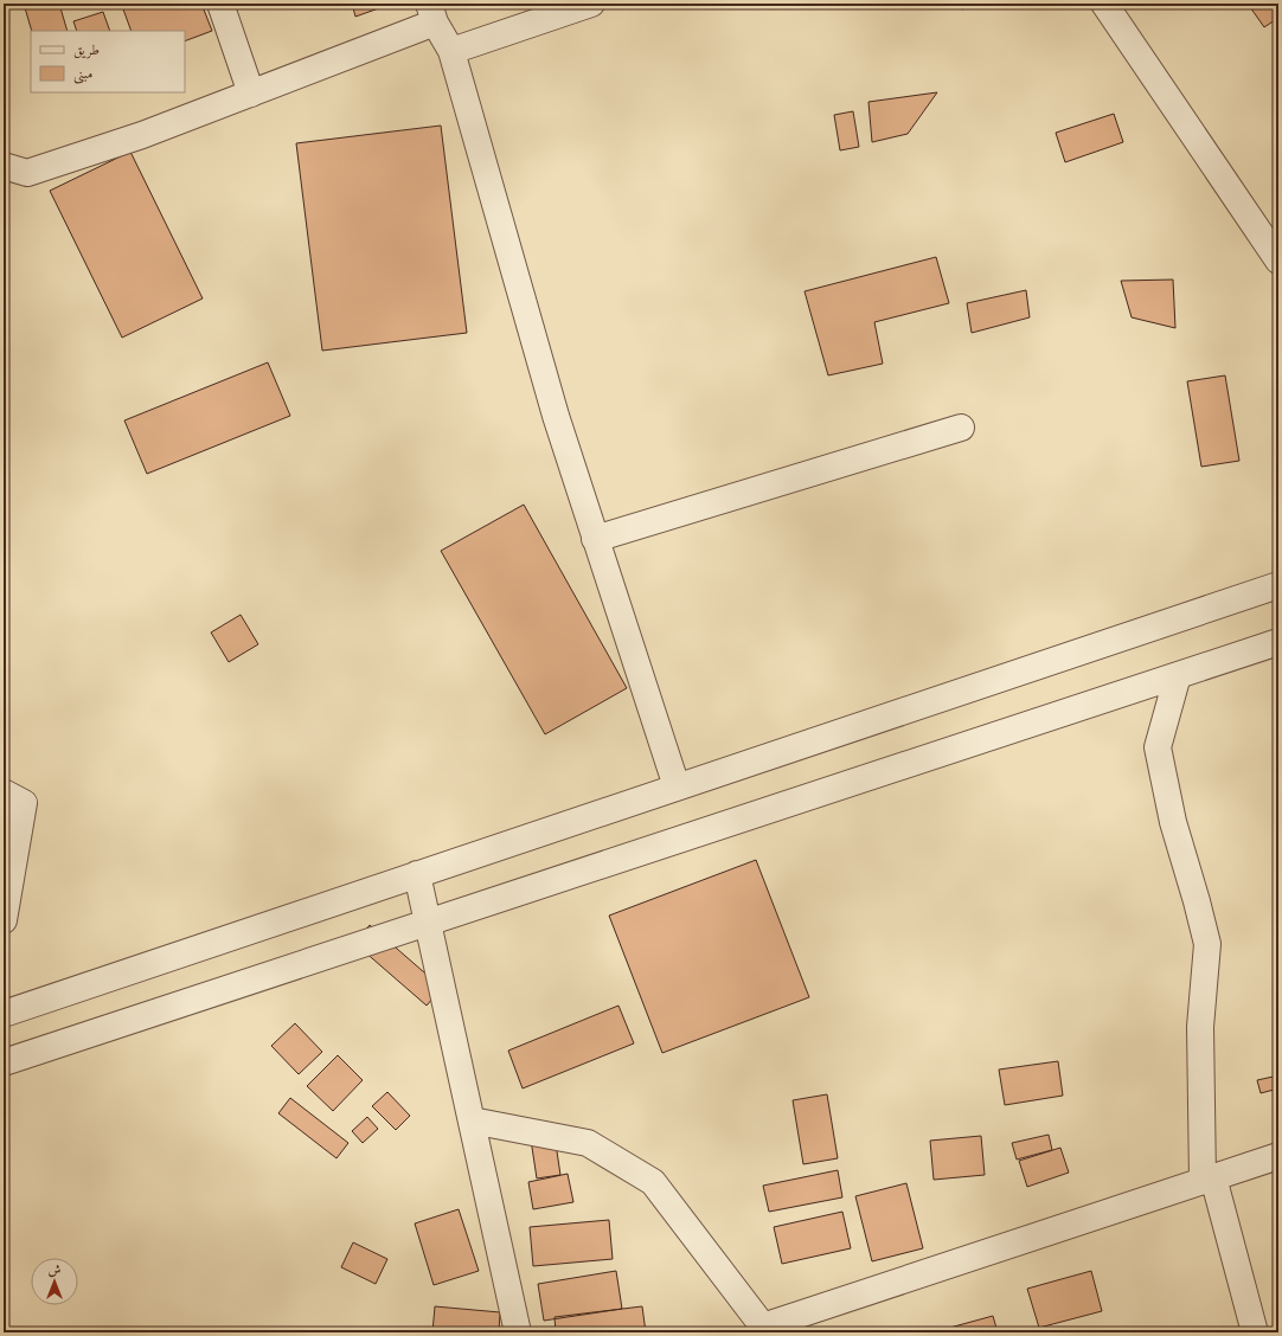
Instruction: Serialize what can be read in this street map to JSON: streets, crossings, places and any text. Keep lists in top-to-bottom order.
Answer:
{
  "legend": ["طريق", "مبنى"],
  "north": "top"
}
